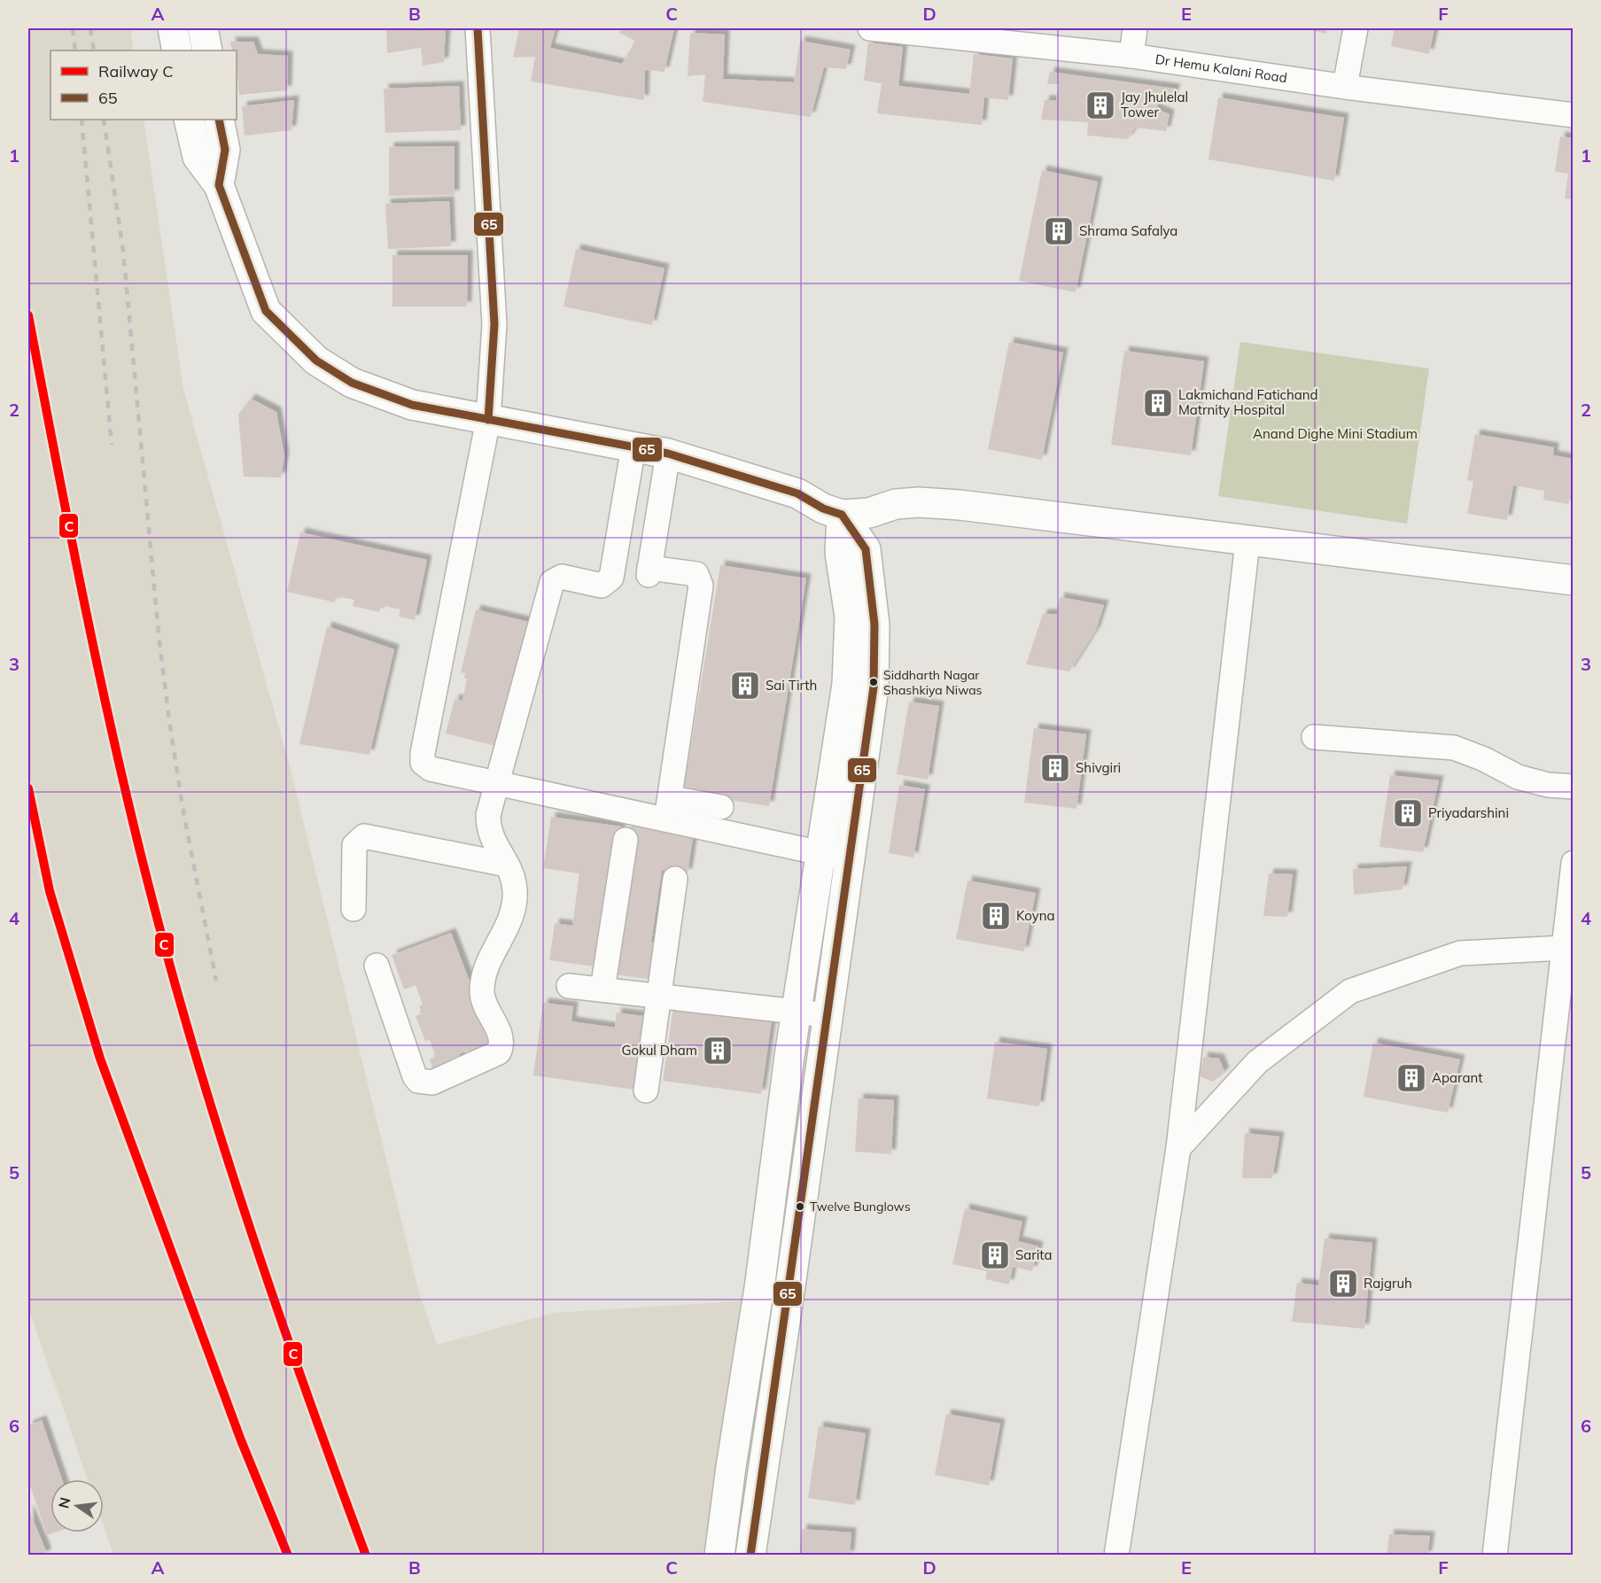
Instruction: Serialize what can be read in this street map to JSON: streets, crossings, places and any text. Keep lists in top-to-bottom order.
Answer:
{
  "streets": {
    "street": ["Dr Hemu Kalani Road"]
  },
  "parks": ["Anand Dighe Mini Stadium"],
  "places": {
    "building": [
      "Jay Jhulelal Tower",
      "Shrama Safalya",
      "Lakmichand Fatichand Matrnity Hospital",
      "Sai Tirth",
      "Shivgiri",
      "Priyadarshini",
      "Koyna",
      "Gokul Dham",
      "Aparant",
      "Sarita",
      "Rajgruh"
    ],
    "other": ["Siddharth Nagar Shashkiya Niwas", "Twelve Bunglows"]
  },
  "lines": ["transit line 65", "rail line C"],
  "legend": ["Railway C", "65"],
  "north": "left",
  "grid": {
    "columns": [
      "A",
      "B",
      "C",
      "D",
      "E",
      "F"
    ],
    "rows": [
      "1",
      "2",
      "3",
      "4",
      "5",
      "6"
    ]
  }
}
